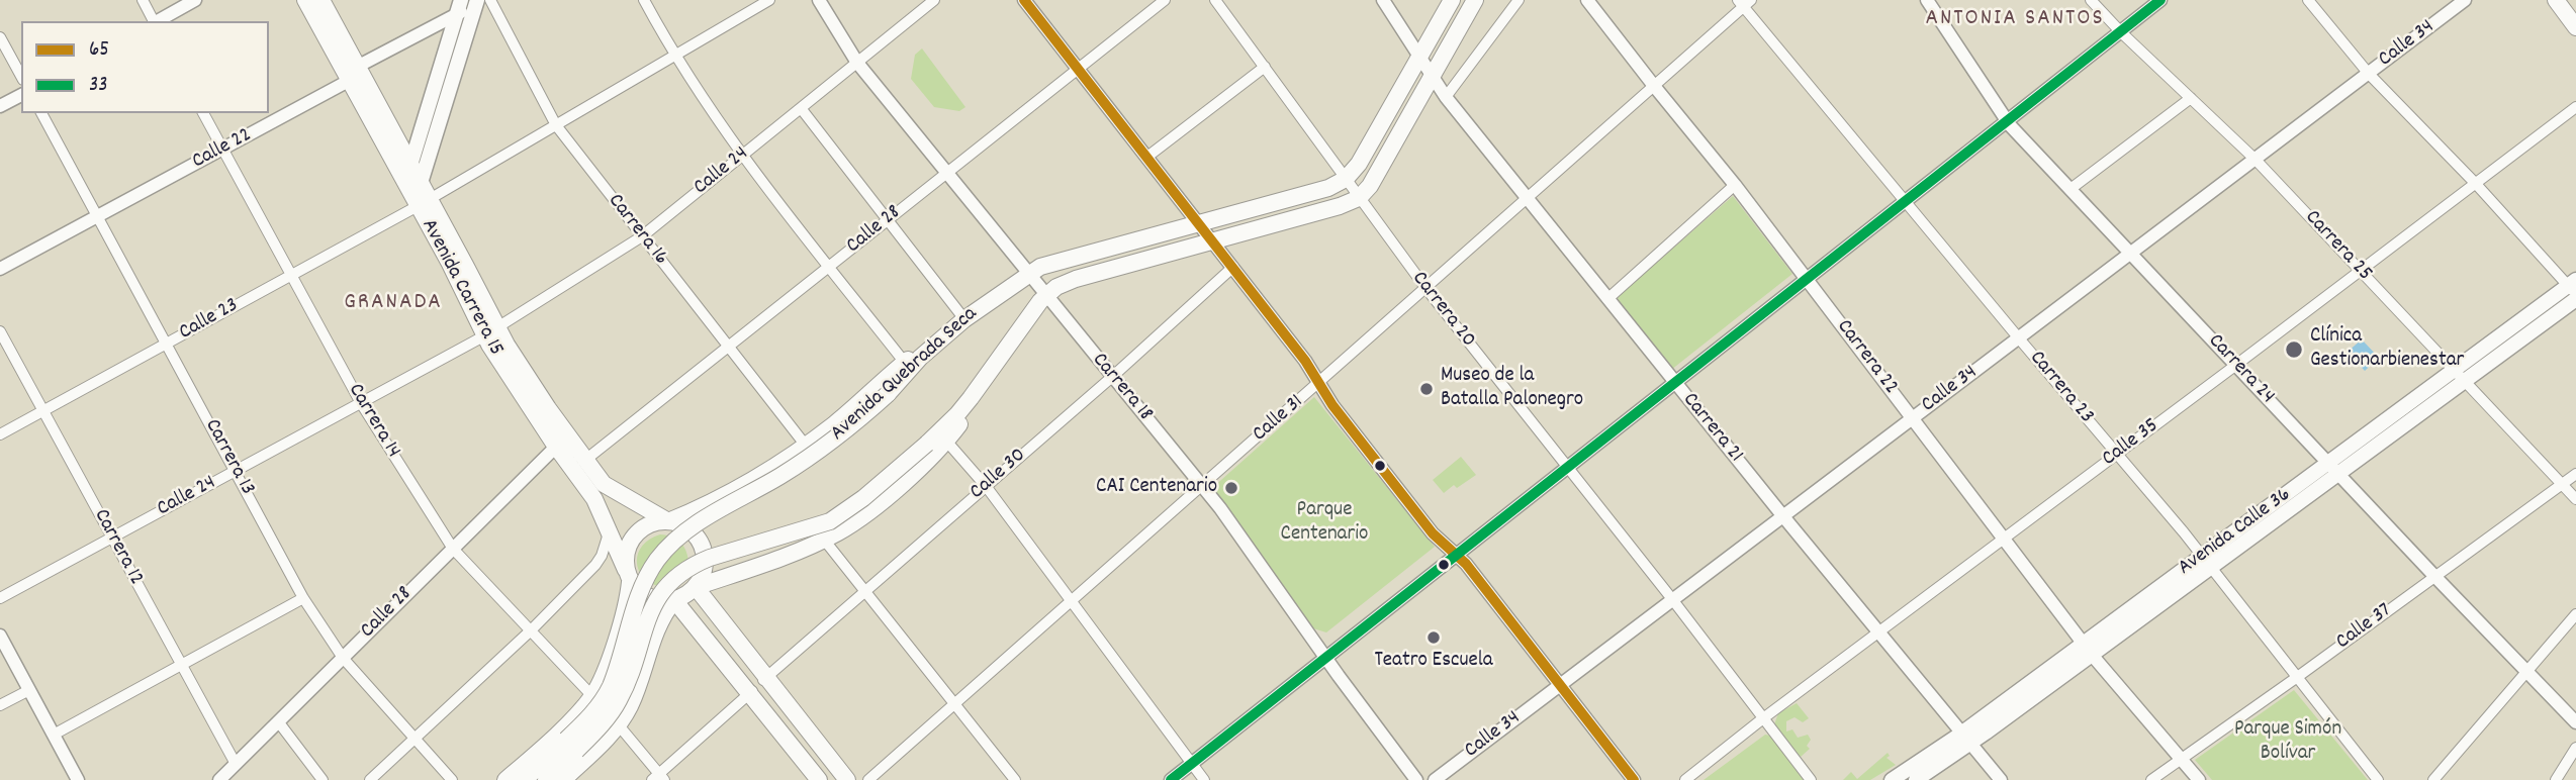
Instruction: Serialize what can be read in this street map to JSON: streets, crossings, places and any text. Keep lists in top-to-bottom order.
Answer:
{
  "streets": {
    "main road": ["Avenida Carrera 15", "Avenida Quebrada Seca", "Avenida Calle 36"],
    "street": [
      "Calle 34",
      "Calle 22",
      "Calle 24",
      "Carrera 16",
      "Calle 28",
      "Carrera 25",
      "Carrera 20",
      "Calle 23",
      "Carrera 22",
      "Carrera 24",
      "Carrera 18",
      "Carrera 23",
      "Calle 31",
      "Carrera 14",
      "Carrera 21",
      "Calle 35",
      "Carrera 13",
      "Calle 30",
      "Carrera 12",
      "Calle 37"
    ]
  },
  "crossings": [
    ["Calle 34", "Carrera 25"],
    ["Calle 34", "Carrera 20"],
    ["Calle 34", "Carrera 22"],
    ["Calle 34", "Carrera 24"],
    ["Calle 34", "Carrera 23"],
    ["Calle 34", "Carrera 21"],
    ["Calle 22", "Carrera 16"],
    ["Calle 22", "Avenida Carrera 15"],
    ["Calle 22", "Carrera 14"],
    ["Calle 22", "Carrera 13"],
    ["Calle 24", "Carrera 16"],
    ["Calle 24", "Avenida Carrera 15"],
    ["Calle 24", "Carrera 18"],
    ["Calle 24", "Carrera 14"],
    ["Calle 24", "Carrera 13"],
    ["Calle 24", "Carrera 12"],
    ["Carrera 16", "Calle 28"],
    ["Carrera 16", "Calle 23"],
    ["Calle 28", "Avenida Carrera 15"],
    ["Calle 28", "Carrera 18"],
    ["Calle 28", "Carrera 14"],
    ["Calle 28", "Carrera 13"],
    ["Calle 28", "Carrera 12"],
    ["Carrera 25", "Calle 35"],
    ["Carrera 25", "Avenida Calle 36"],
    ["Carrera 25", "Calle 37"],
    ["Avenida Carrera 15", "Calle 23"],
    ["Carrera 20", "Avenida Quebrada Seca"],
    ["Carrera 20", "Calle 31"],
    ["Carrera 20", "Calle 35"],
    ["Calle 23", "Carrera 14"],
    ["Calle 23", "Carrera 13"],
    ["Calle 23", "Carrera 12"],
    ["Carrera 22", "Calle 31"],
    ["Carrera 22", "Calle 35"],
    ["Carrera 22", "Avenida Calle 36"],
    ["Carrera 22", "Calle 37"],
    ["Carrera 24", "Calle 35"],
    ["Carrera 24", "Avenida Calle 36"],
    ["Carrera 24", "Calle 37"],
    ["Avenida Quebrada Seca", "Carrera 18"],
    ["Carrera 18", "Calle 31"],
    ["Carrera 18", "Calle 30"],
    ["Carrera 23", "Calle 31"],
    ["Carrera 23", "Calle 35"],
    ["Carrera 23", "Avenida Calle 36"],
    ["Carrera 23", "Calle 37"],
    ["Calle 31", "Carrera 21"],
    ["Carrera 21", "Calle 35"],
    ["Carrera 21", "Avenida Calle 36"]
  ],
  "districts": ["ANTONIA SANTOS", "GRANADA"],
  "parks": ["Parque Centenario", "Parque Simón Bolívar"],
  "places": [
    "Clínica Gestionarbienestar",
    "Museo de la Batalla Palonegro",
    "CAI Centenario",
    "Teatro Escuela"
  ],
  "lines": ["transit line 65", "transit line 33"],
  "legend": ["65", "33"]
}
